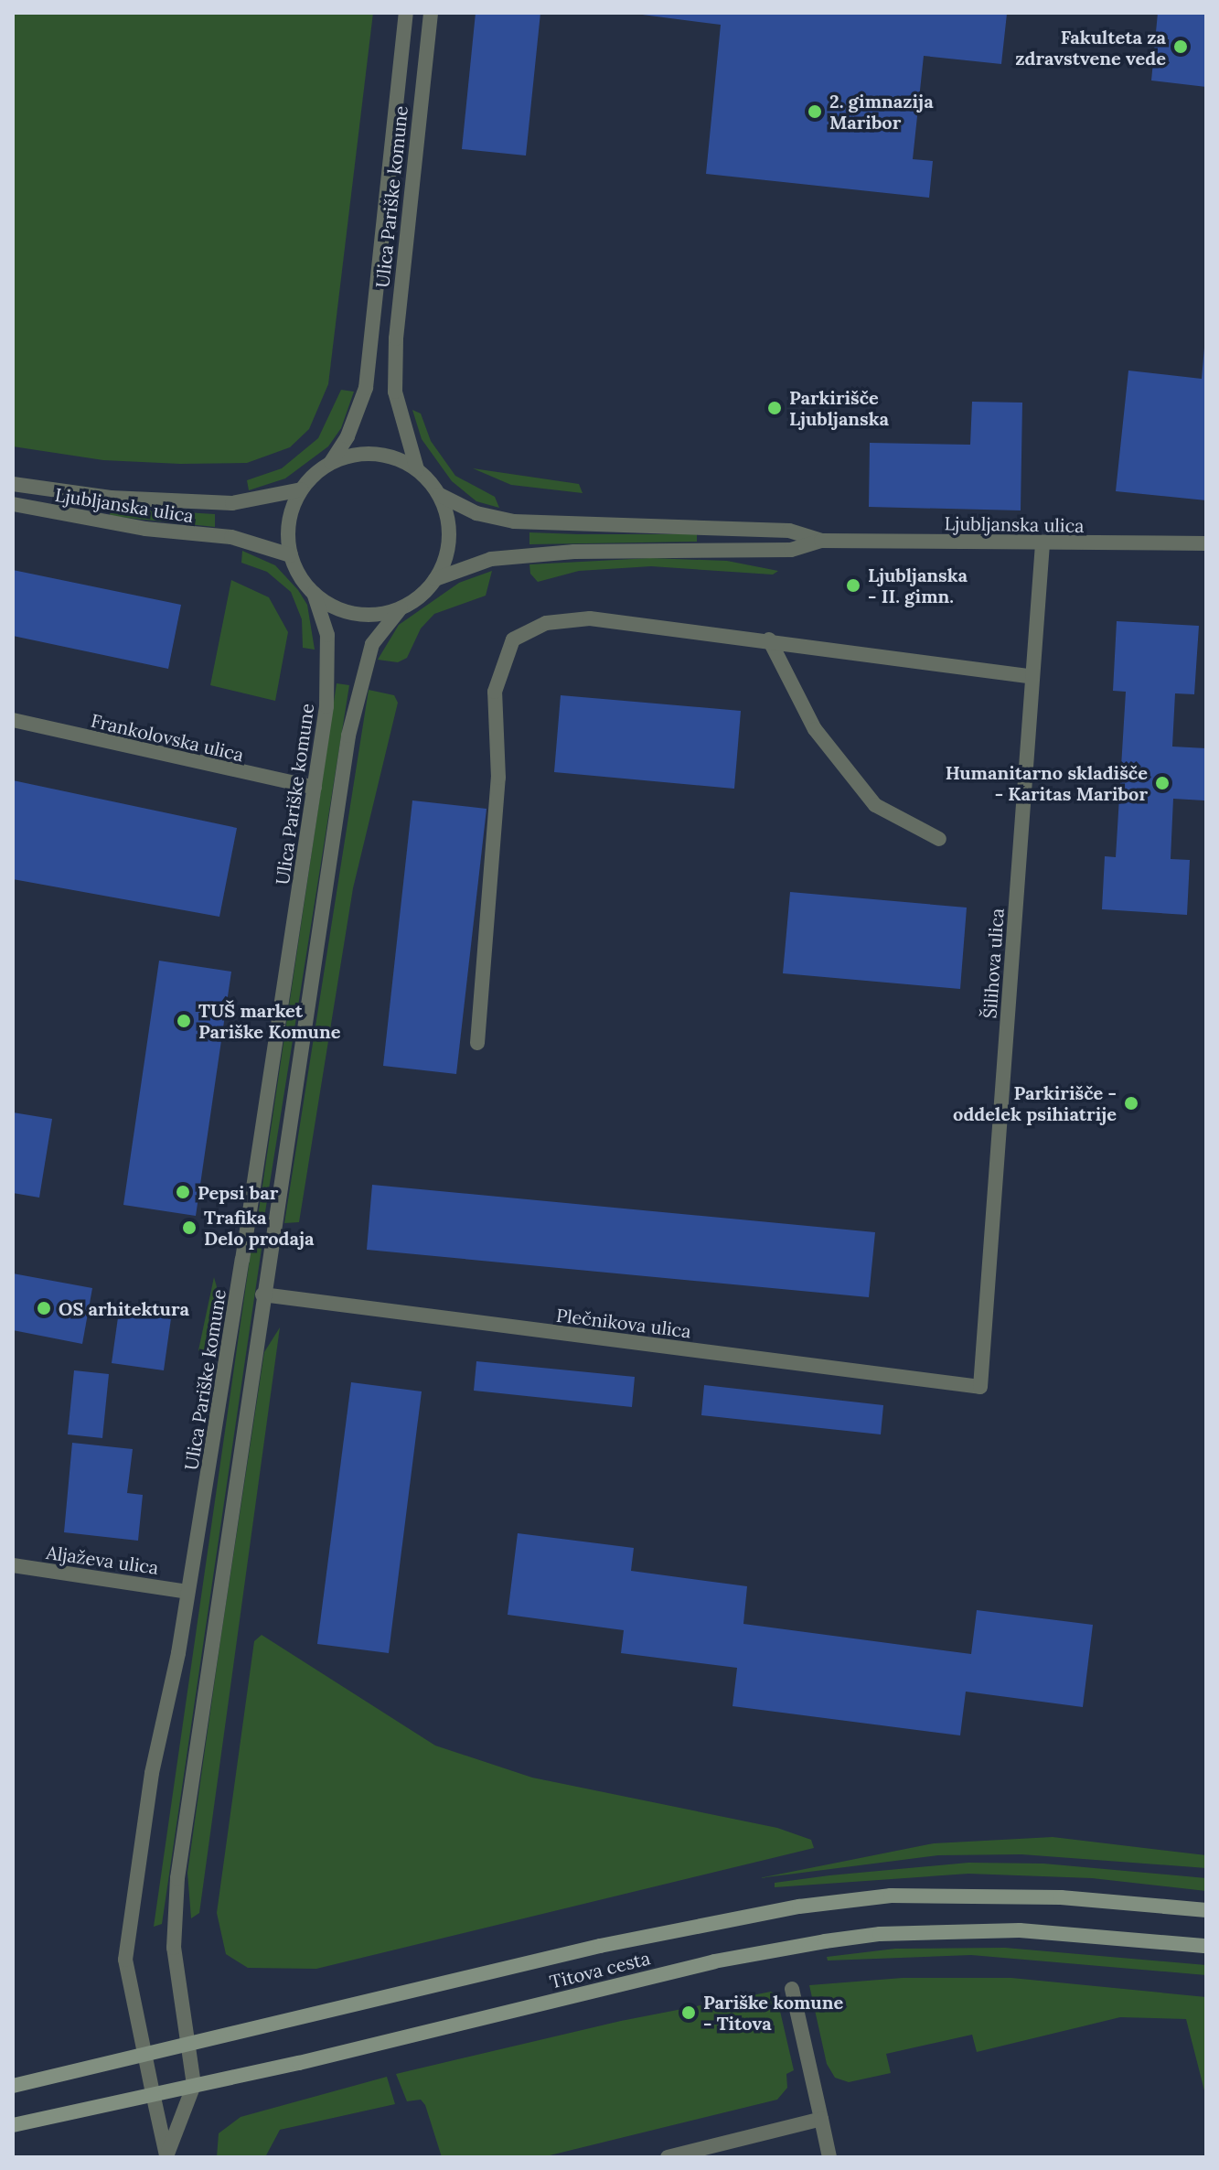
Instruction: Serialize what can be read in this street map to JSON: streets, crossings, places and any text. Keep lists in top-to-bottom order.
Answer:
{
  "streets": {
    "main road": ["Titova cesta"],
    "street": [
      "Ulica Pariške komune",
      "Ljubljanska ulica",
      "Frankolovska ulica",
      "Šilihova ulica",
      "Plečnikova ulica",
      "Aljaževa ulica"
    ]
  },
  "crossings": [
    ["Ulica Pariške komune", "Ljubljanska ulica"],
    ["Ulica Pariške komune", "Frankolovska ulica"],
    ["Ulica Pariške komune", "Aljaževa ulica"],
    ["Ulica Pariške komune", "Titova cesta"],
    ["Ljubljanska ulica", "Šilihova ulica"],
    ["Šilihova ulica", "Plečnikova ulica"]
  ],
  "places": [
    "Fakulteta za zdravstvene vede",
    "2. gimnazija Maribor",
    "Parkirišče Ljubljanska",
    "Ljubljanska - II. gimn.",
    "Humanitarno skladišče - Karitas Maribor",
    "TUŠ market Pariške Komune",
    "Parkirišče - oddelek psihiatrije",
    "Pepsi bar",
    "Trafika Delo prodaja",
    "OS arhitektura",
    "Pariške komune - Titova"
  ]
}
